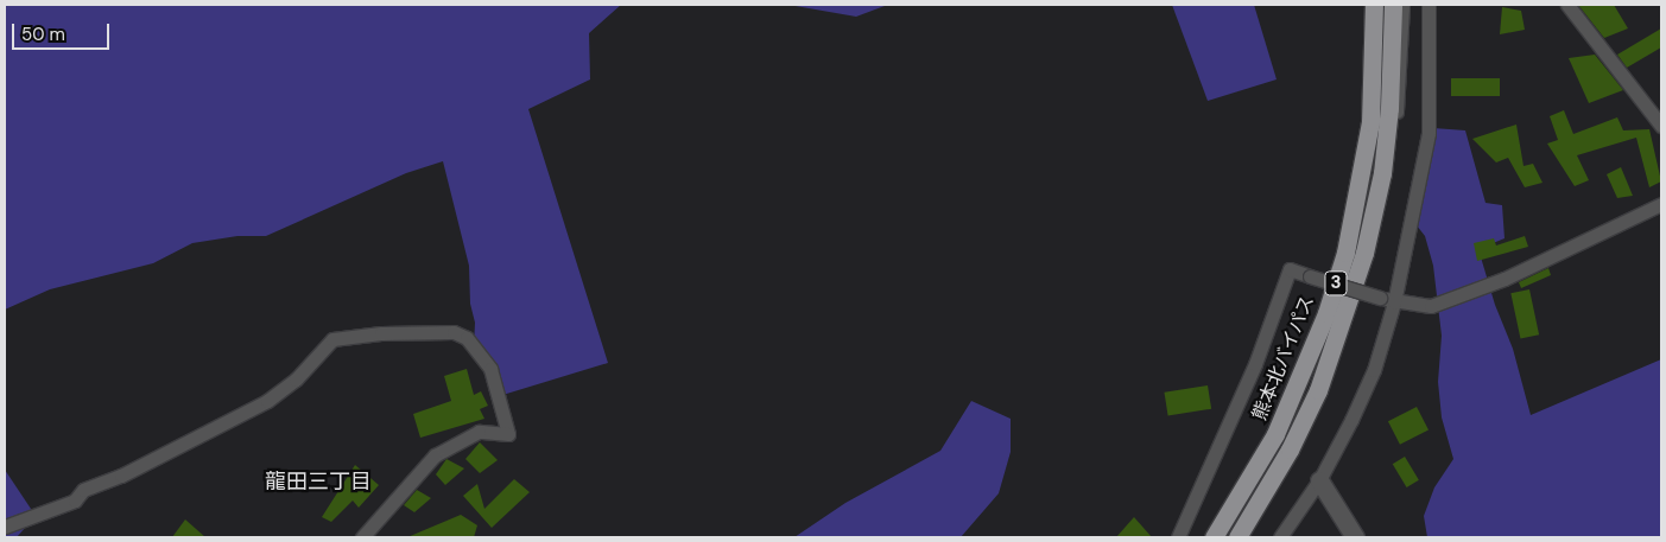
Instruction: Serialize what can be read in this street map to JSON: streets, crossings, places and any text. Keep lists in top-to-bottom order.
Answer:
{
  "streets": {
    "highway": ["3", "熊本北バイパス"]
  },
  "districts": ["龍田三丁目"],
  "scale_bar": "50 m"
}
